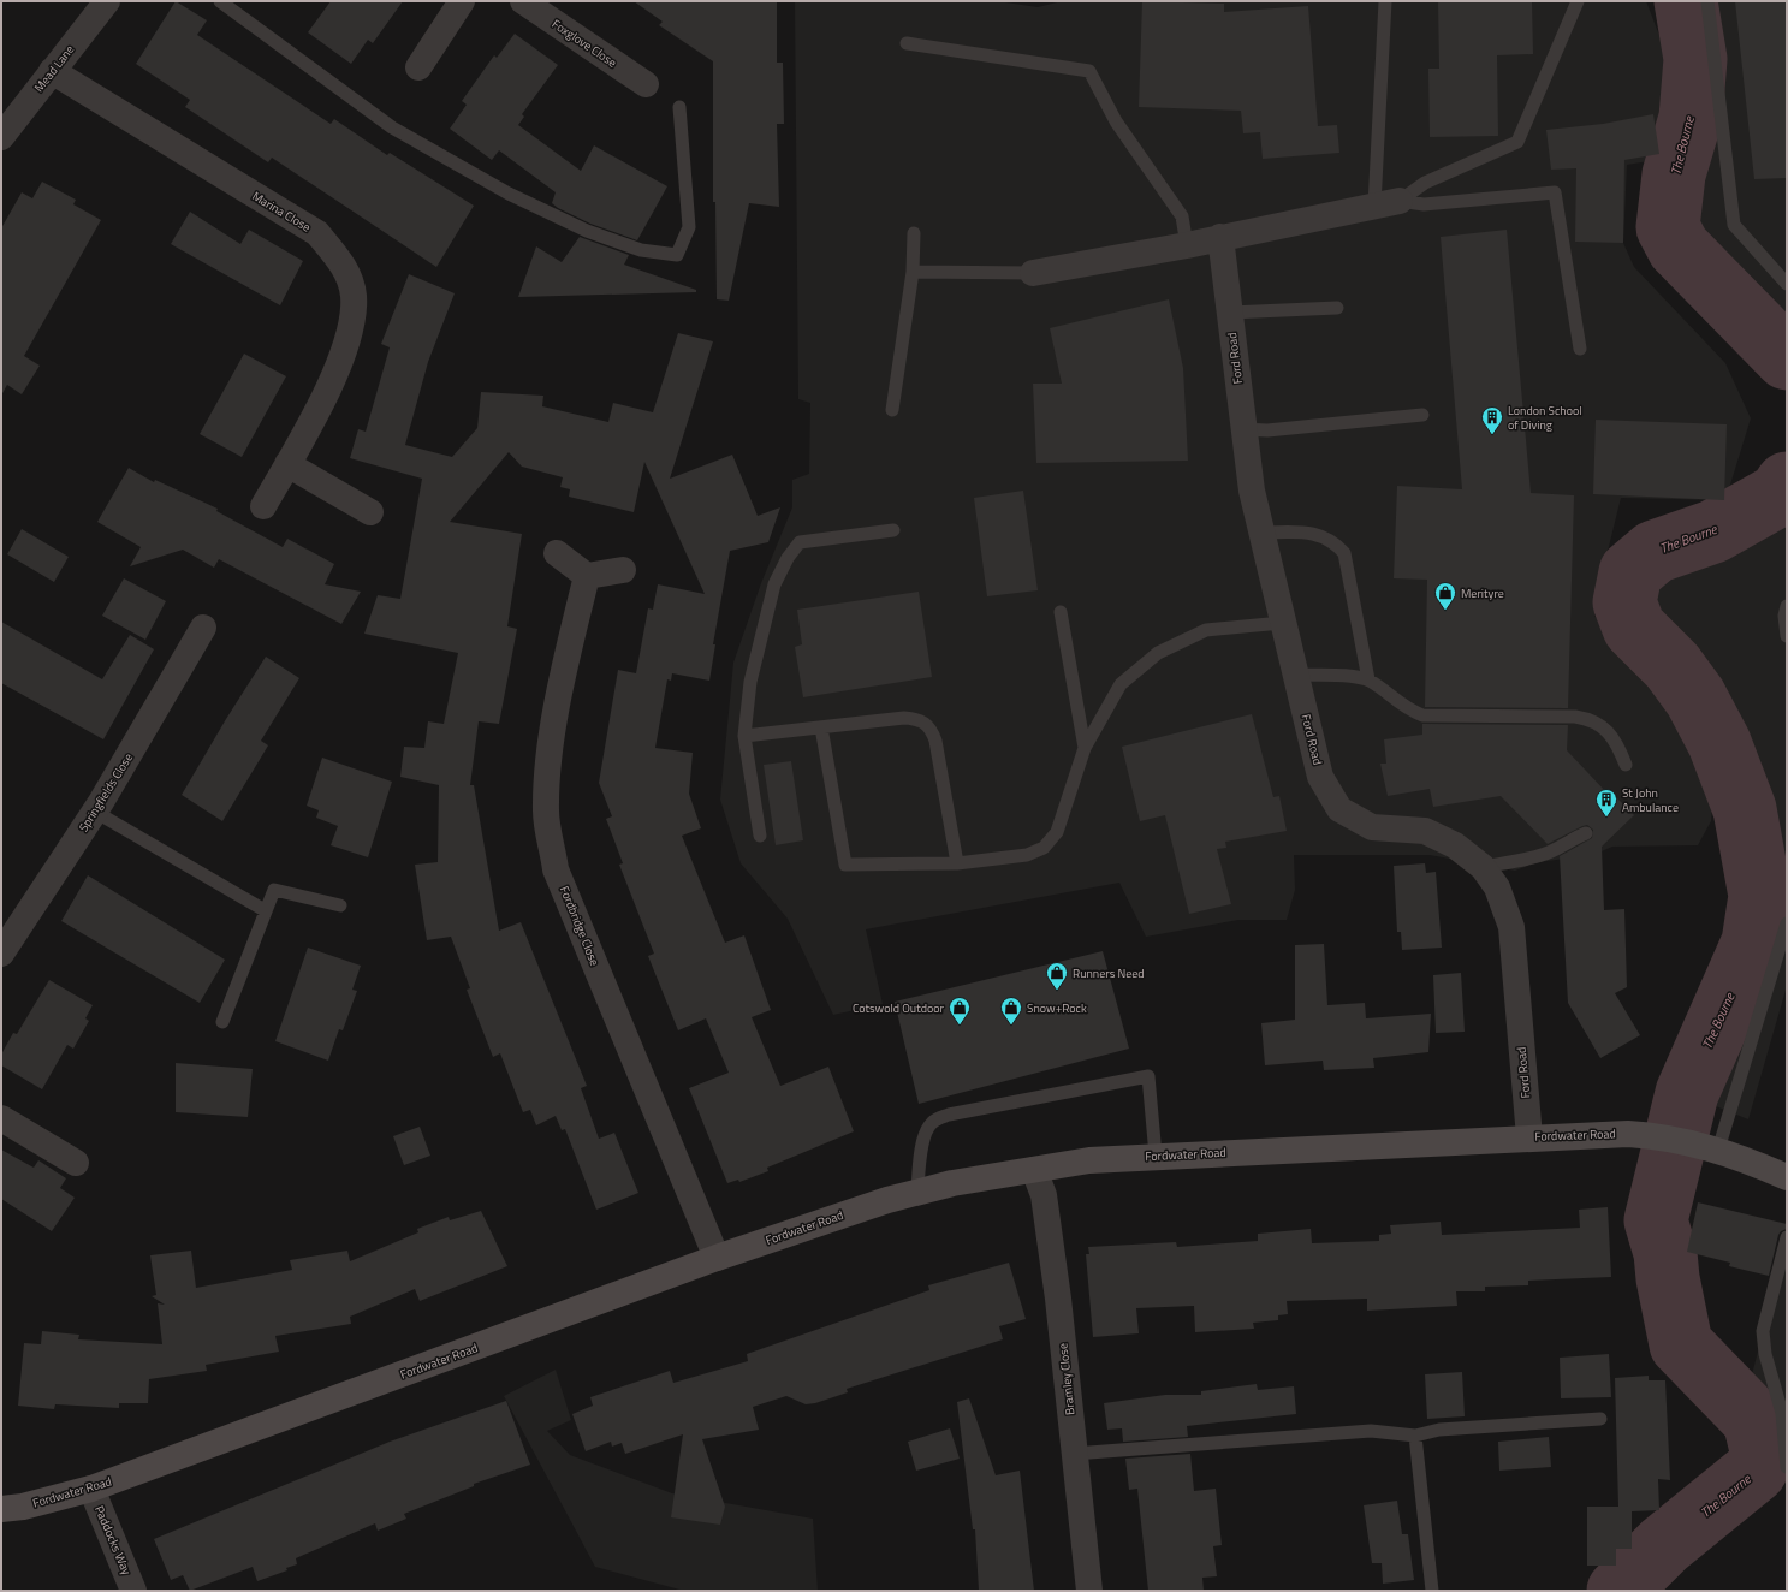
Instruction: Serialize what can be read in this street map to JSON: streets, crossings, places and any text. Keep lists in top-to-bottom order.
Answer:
{
  "streets": {
    "main road": ["Fordwater Road"],
    "street": [
      "Foxglove Close",
      "Mead Lane",
      "Marina Close",
      "Ford Road",
      "Springfields Close",
      "Fordbridge Close",
      "Bramley Close",
      "Paddocks Way"
    ]
  },
  "crossings": [
    ["Mead Lane", "Marina Close"],
    ["Ford Road", "Fordwater Road"],
    ["Fordbridge Close", "Fordwater Road"],
    ["Fordwater Road", "Bramley Close"],
    ["Fordwater Road", "Paddocks Way"]
  ],
  "water": ["The Bourne"],
  "places": {
    "building": ["London School of Diving", "St John Ambulance"],
    "shop": [
      "Merityre",
      "Runners Need",
      "Cotswold Outdoor",
      "Snow+Rock"
    ]
  }
}
